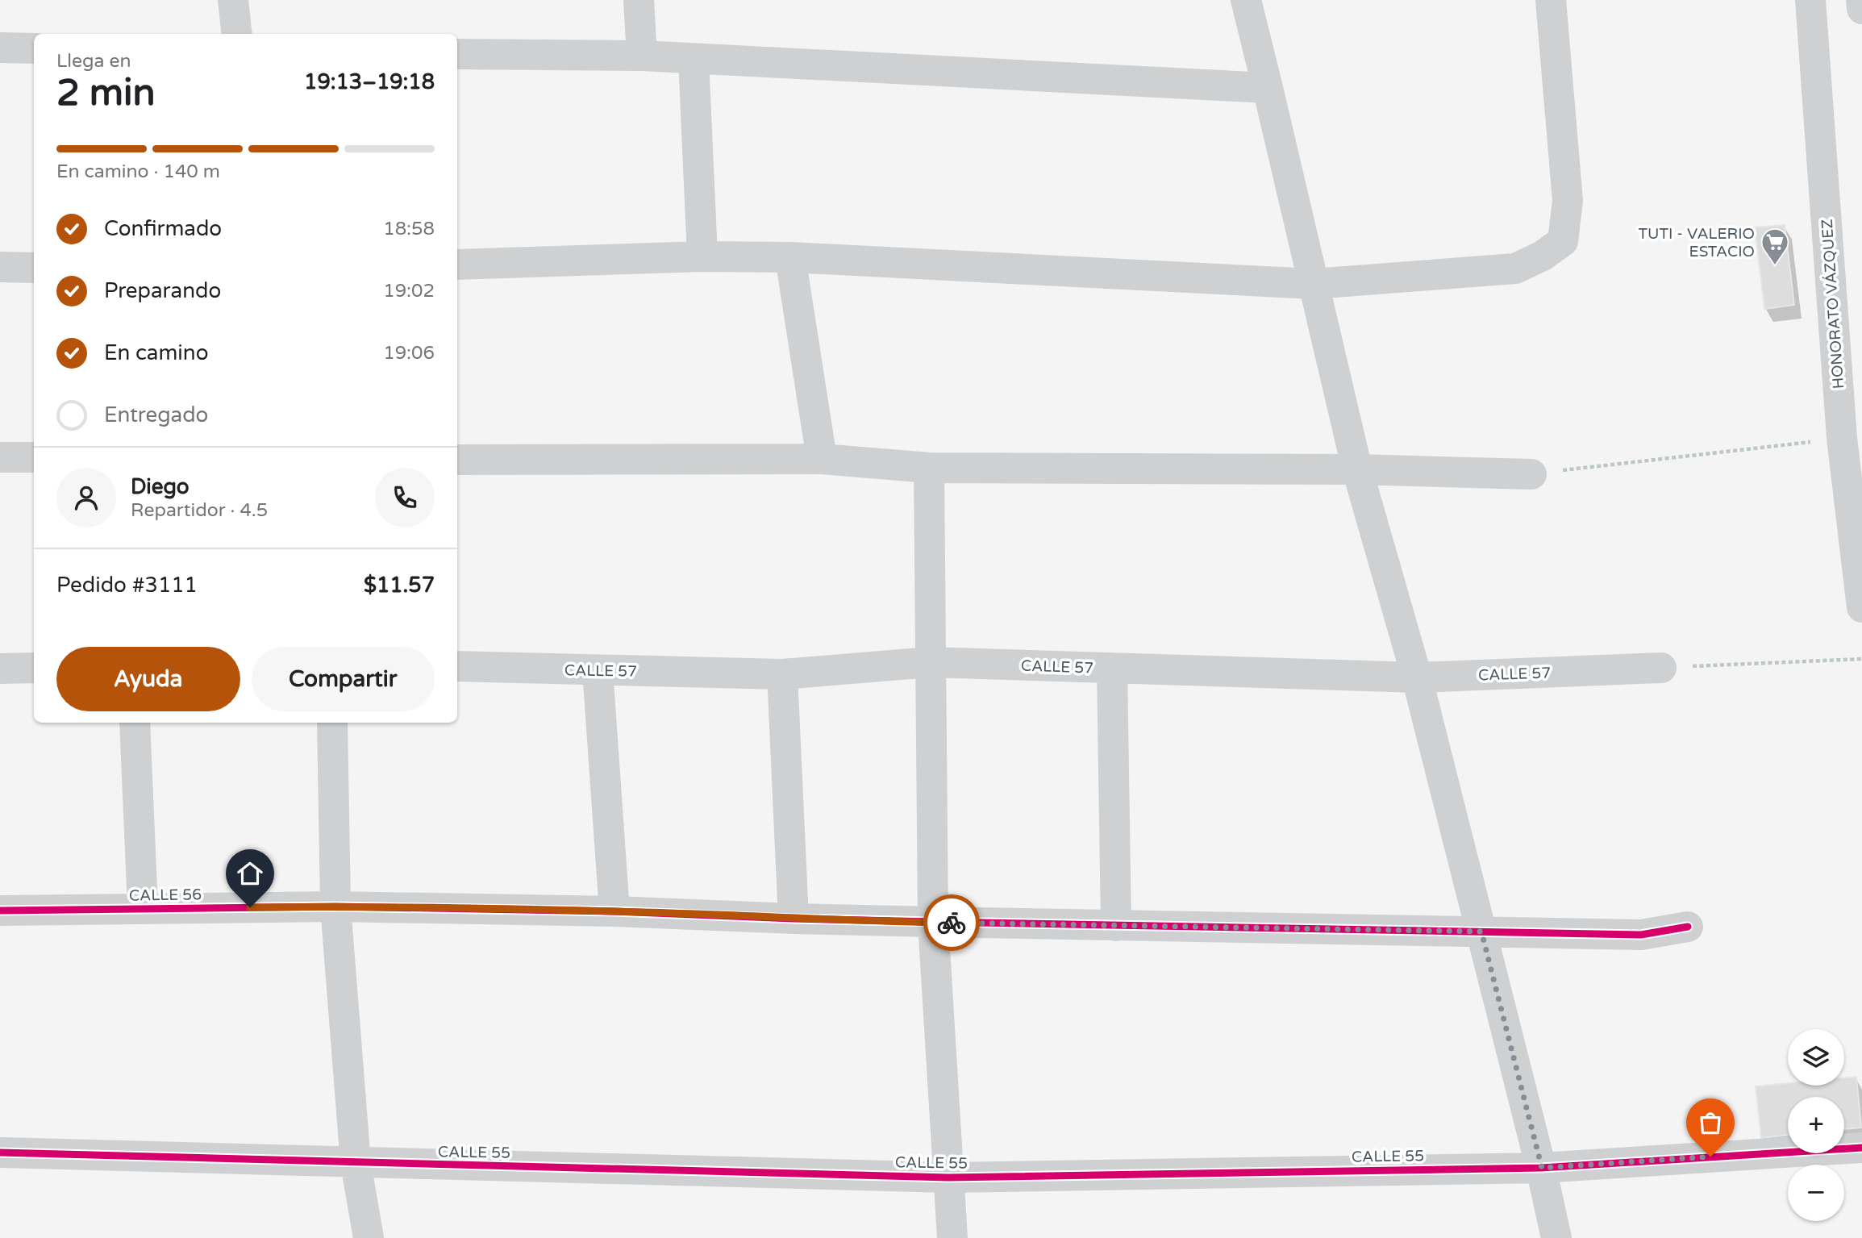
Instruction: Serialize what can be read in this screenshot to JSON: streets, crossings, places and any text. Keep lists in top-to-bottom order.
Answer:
{
  "streets": {
    "street": [
      "HONORATO VÁZQUEZ",
      "CALLE 57",
      "CALLE 56",
      "CALLE 55"
    ]
  },
  "places": {
    "supermarket": ["TUTI - VALERIO ESTACIO"]
  },
  "page": {
    "heading": ["2 min", "Llega en", "19:13–19:18"],
    "panel": [
      "Diego",
      "Repartidor · 4.5",
      "Pedido #3111",
      "$11.57"
    ],
    "bar": "En camino · 140 m",
    "list": [
      ["Confirmado", "18:58"],
      ["Preparando", "19:02"],
      ["En camino", "19:06"],
      "Entregado"
    ],
    "buttons": ["Ayuda", "Compartir"],
    "map_buttons": ["+", "−"]
  }
}
